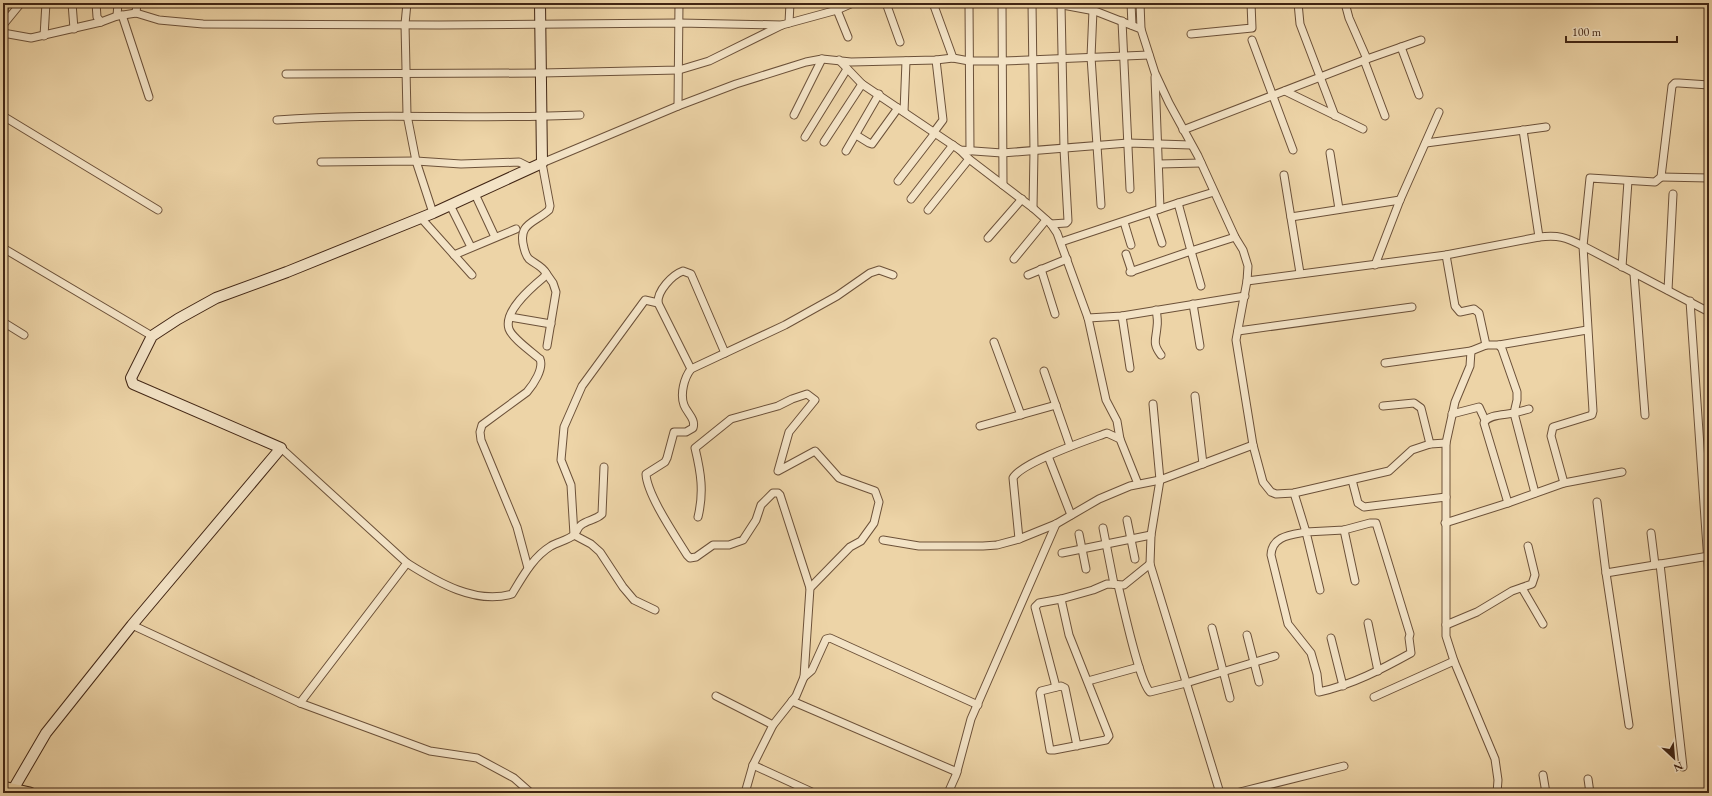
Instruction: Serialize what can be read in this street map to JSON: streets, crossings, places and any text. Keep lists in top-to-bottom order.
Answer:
{
  "scale_bar": "100 m",
  "north": "bottom right"
}
